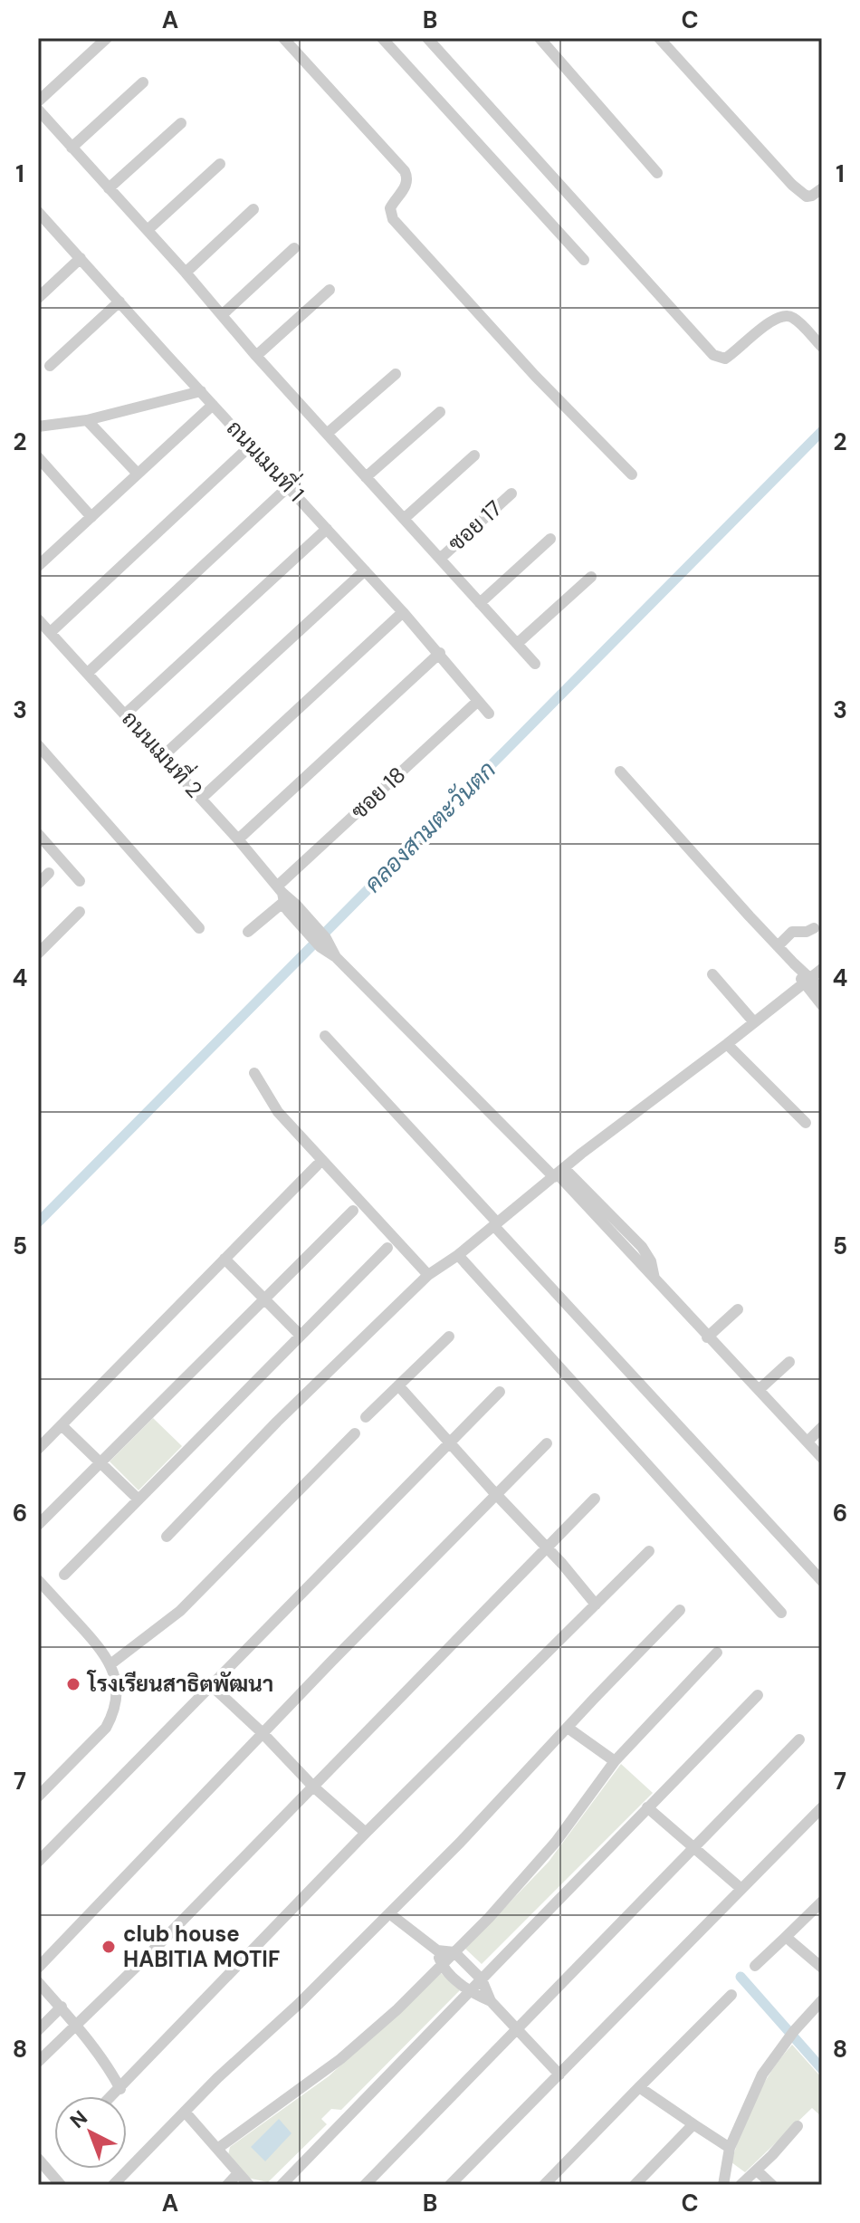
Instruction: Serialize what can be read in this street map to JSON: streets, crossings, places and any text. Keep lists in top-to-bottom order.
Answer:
{
  "streets": {
    "street": [
      "ถนนเมนที่ 1",
      "ซอย 17",
      "ถนนเมนที่ 2",
      "ซอย 18"
    ]
  },
  "crossings": [
    ["ถนนเมนที่ 1", "ซอย 18"],
    ["ถนนเมนที่ 2", "ซอย 18"]
  ],
  "water": ["คลองสามตะวันตก"],
  "places": ["โรงเรียนสาธิตพัฒนา", "club house HABITIA MOTIF"],
  "north": "top left",
  "grid": {
    "columns": ["A", "B", "C"],
    "rows": [
      "1",
      "2",
      "3",
      "4",
      "5",
      "6",
      "7",
      "8"
    ]
  }
}
